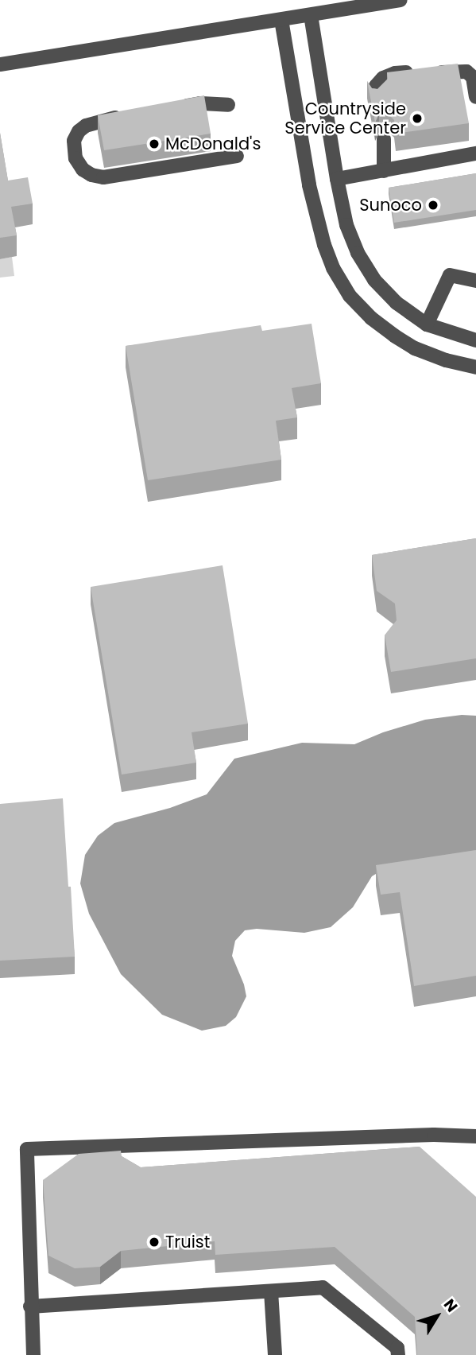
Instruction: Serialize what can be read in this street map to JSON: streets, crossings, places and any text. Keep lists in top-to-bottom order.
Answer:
{
  "places": [
    "Countryside Service Center",
    "McDonald's",
    "Sunoco",
    "Truist"
  ],
  "north": "top right"
}
